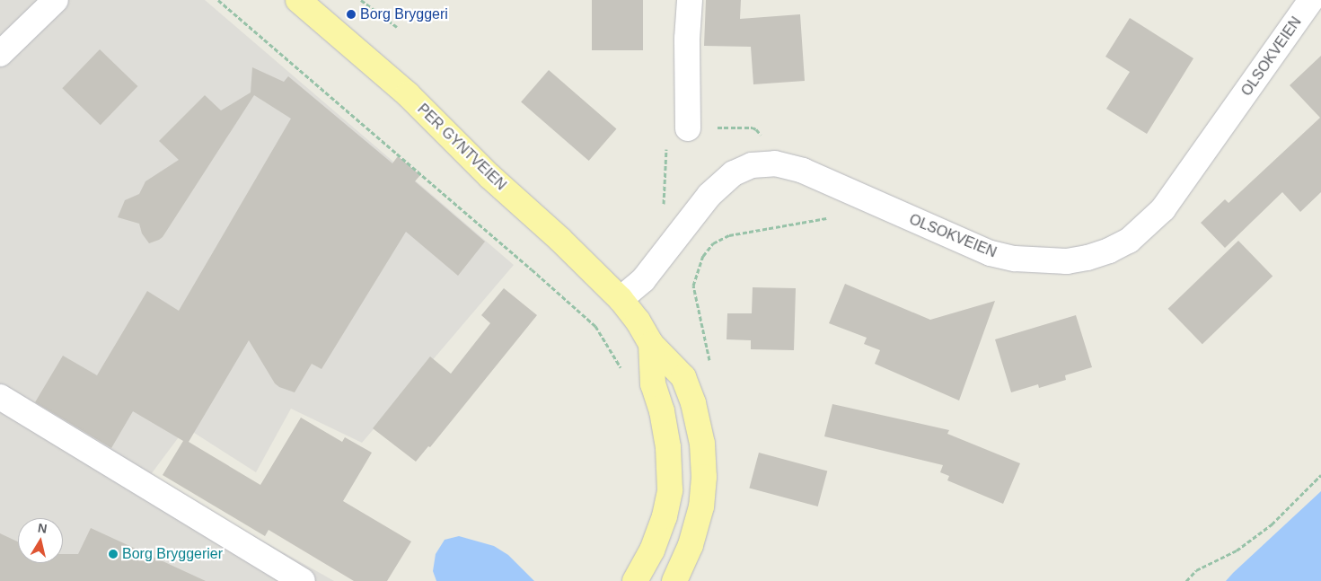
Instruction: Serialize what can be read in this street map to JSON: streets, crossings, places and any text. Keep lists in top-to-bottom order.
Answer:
{
  "streets": {
    "main road": ["PER GYNTVEIEN"],
    "street": ["OLSOKVEIEN"]
  },
  "crossings": [
    ["OLSOKVEIEN", "PER GYNTVEIEN"]
  ],
  "places": ["Borg Bryggeri", "Borg Bryggerier"],
  "north": "top"
}
